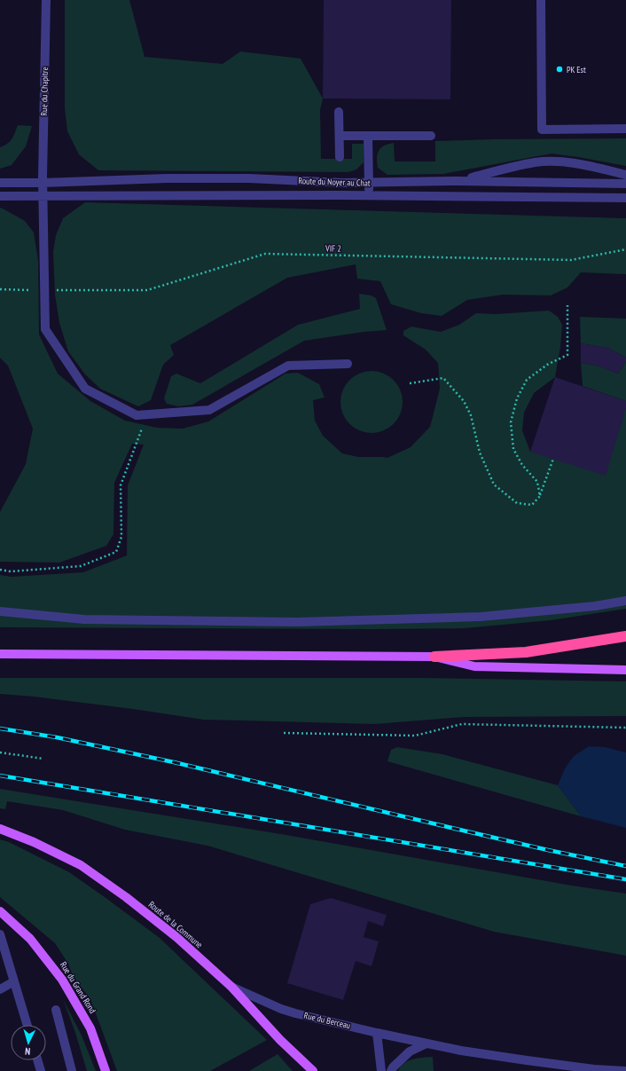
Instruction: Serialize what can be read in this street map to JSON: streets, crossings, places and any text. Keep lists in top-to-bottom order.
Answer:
{
  "streets": {
    "main road": ["Route de la Commune", "Rue du Grand Rond"],
    "street": ["Rue du Chapitre", "Route du Noyer au Chat", "Rue du Berceau"],
    "path": ["VIF 2"]
  },
  "crossings": [
    ["Rue du Chapitre", "Route du Noyer au Chat"],
    ["Route de la Commune", "Rue du Berceau"]
  ],
  "places": ["PK Est"],
  "north": "bottom"
}
